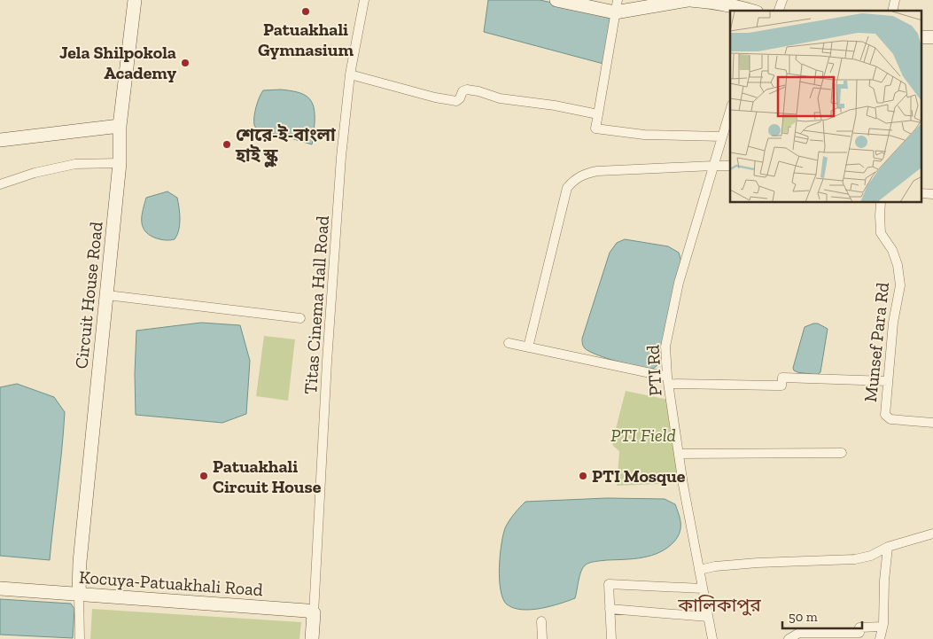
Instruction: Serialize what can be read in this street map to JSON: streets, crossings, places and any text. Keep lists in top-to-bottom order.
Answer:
{
  "streets": {
    "street": [
      "Circuit House Road",
      "Titas Cinema Hall Road",
      "Munsef Para Rd",
      "PTI Rd",
      "Kocuya-Patuakhali Road"
    ]
  },
  "crossings": [
    ["Circuit House Road", "Kocuya-Patuakhali Road"],
    ["Titas Cinema Hall Road", "Kocuya-Patuakhali Road"]
  ],
  "districts": ["কালিকাপুর"],
  "parks": ["PTI Field"],
  "places": [
    "Patuakhali Gymnasium",
    "Jela Shilpokola Academy",
    "শেরে-ই-বাংলা হাই স্কুল",
    "Patuakhali Circuit House",
    "PTI Mosque"
  ],
  "scale_bar": "50 m"
}
